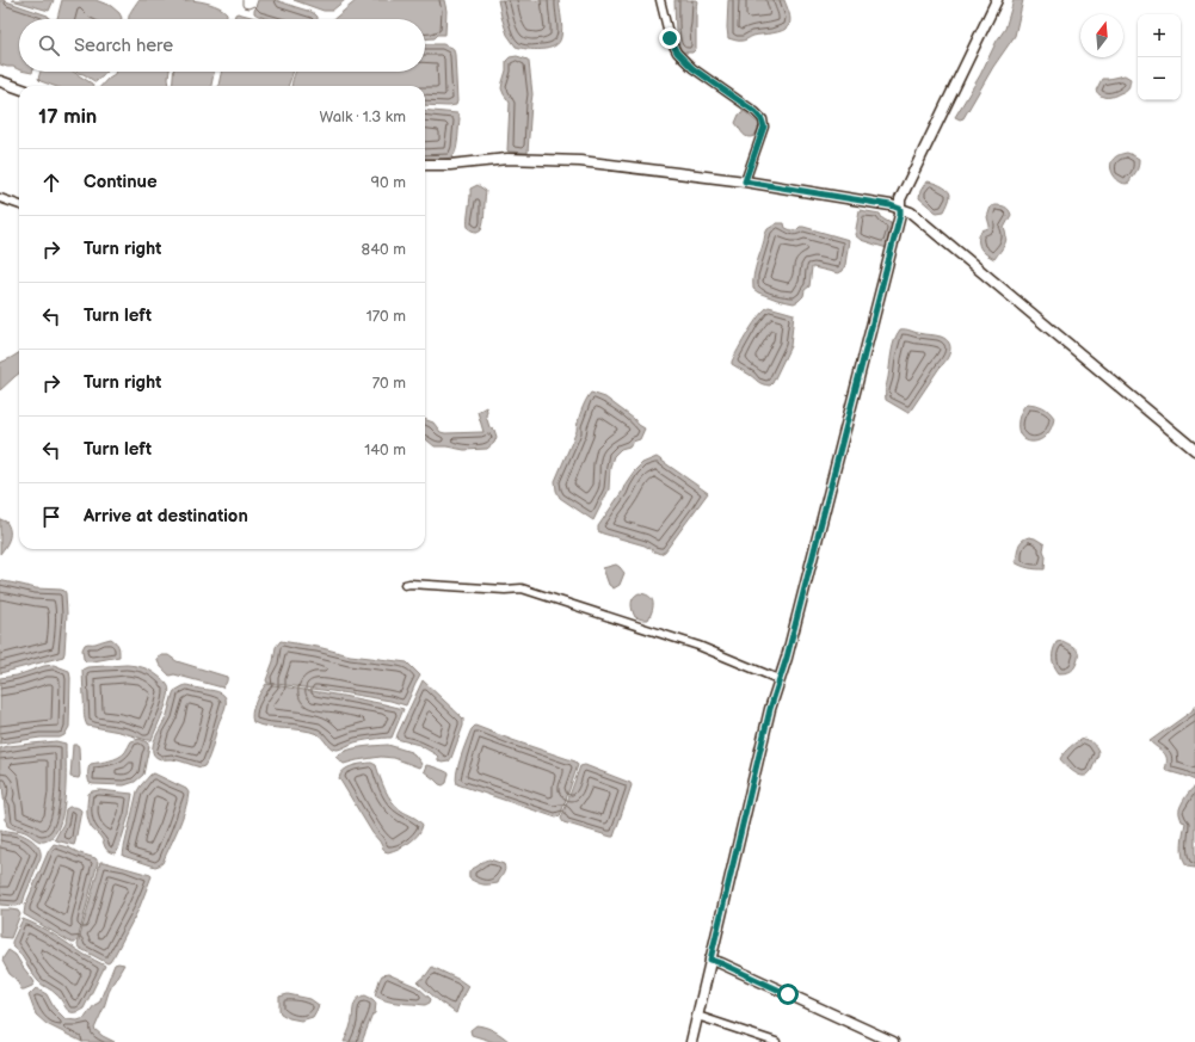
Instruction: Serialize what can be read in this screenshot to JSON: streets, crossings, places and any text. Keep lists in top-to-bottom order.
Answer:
{
  "north": "top",
  "page": {
    "map_buttons": ["+", "−"],
    "search": "Search here",
    "heading": ["17 min", "Walk · 1.3 km"],
    "list": [
      ["Continue", "90 m"],
      ["Turn right", "840 m"],
      ["Turn left", "170 m"],
      ["Turn right", "70 m"],
      ["Turn left", "140 m"],
      "Arrive at destination"
    ]
  }
}
